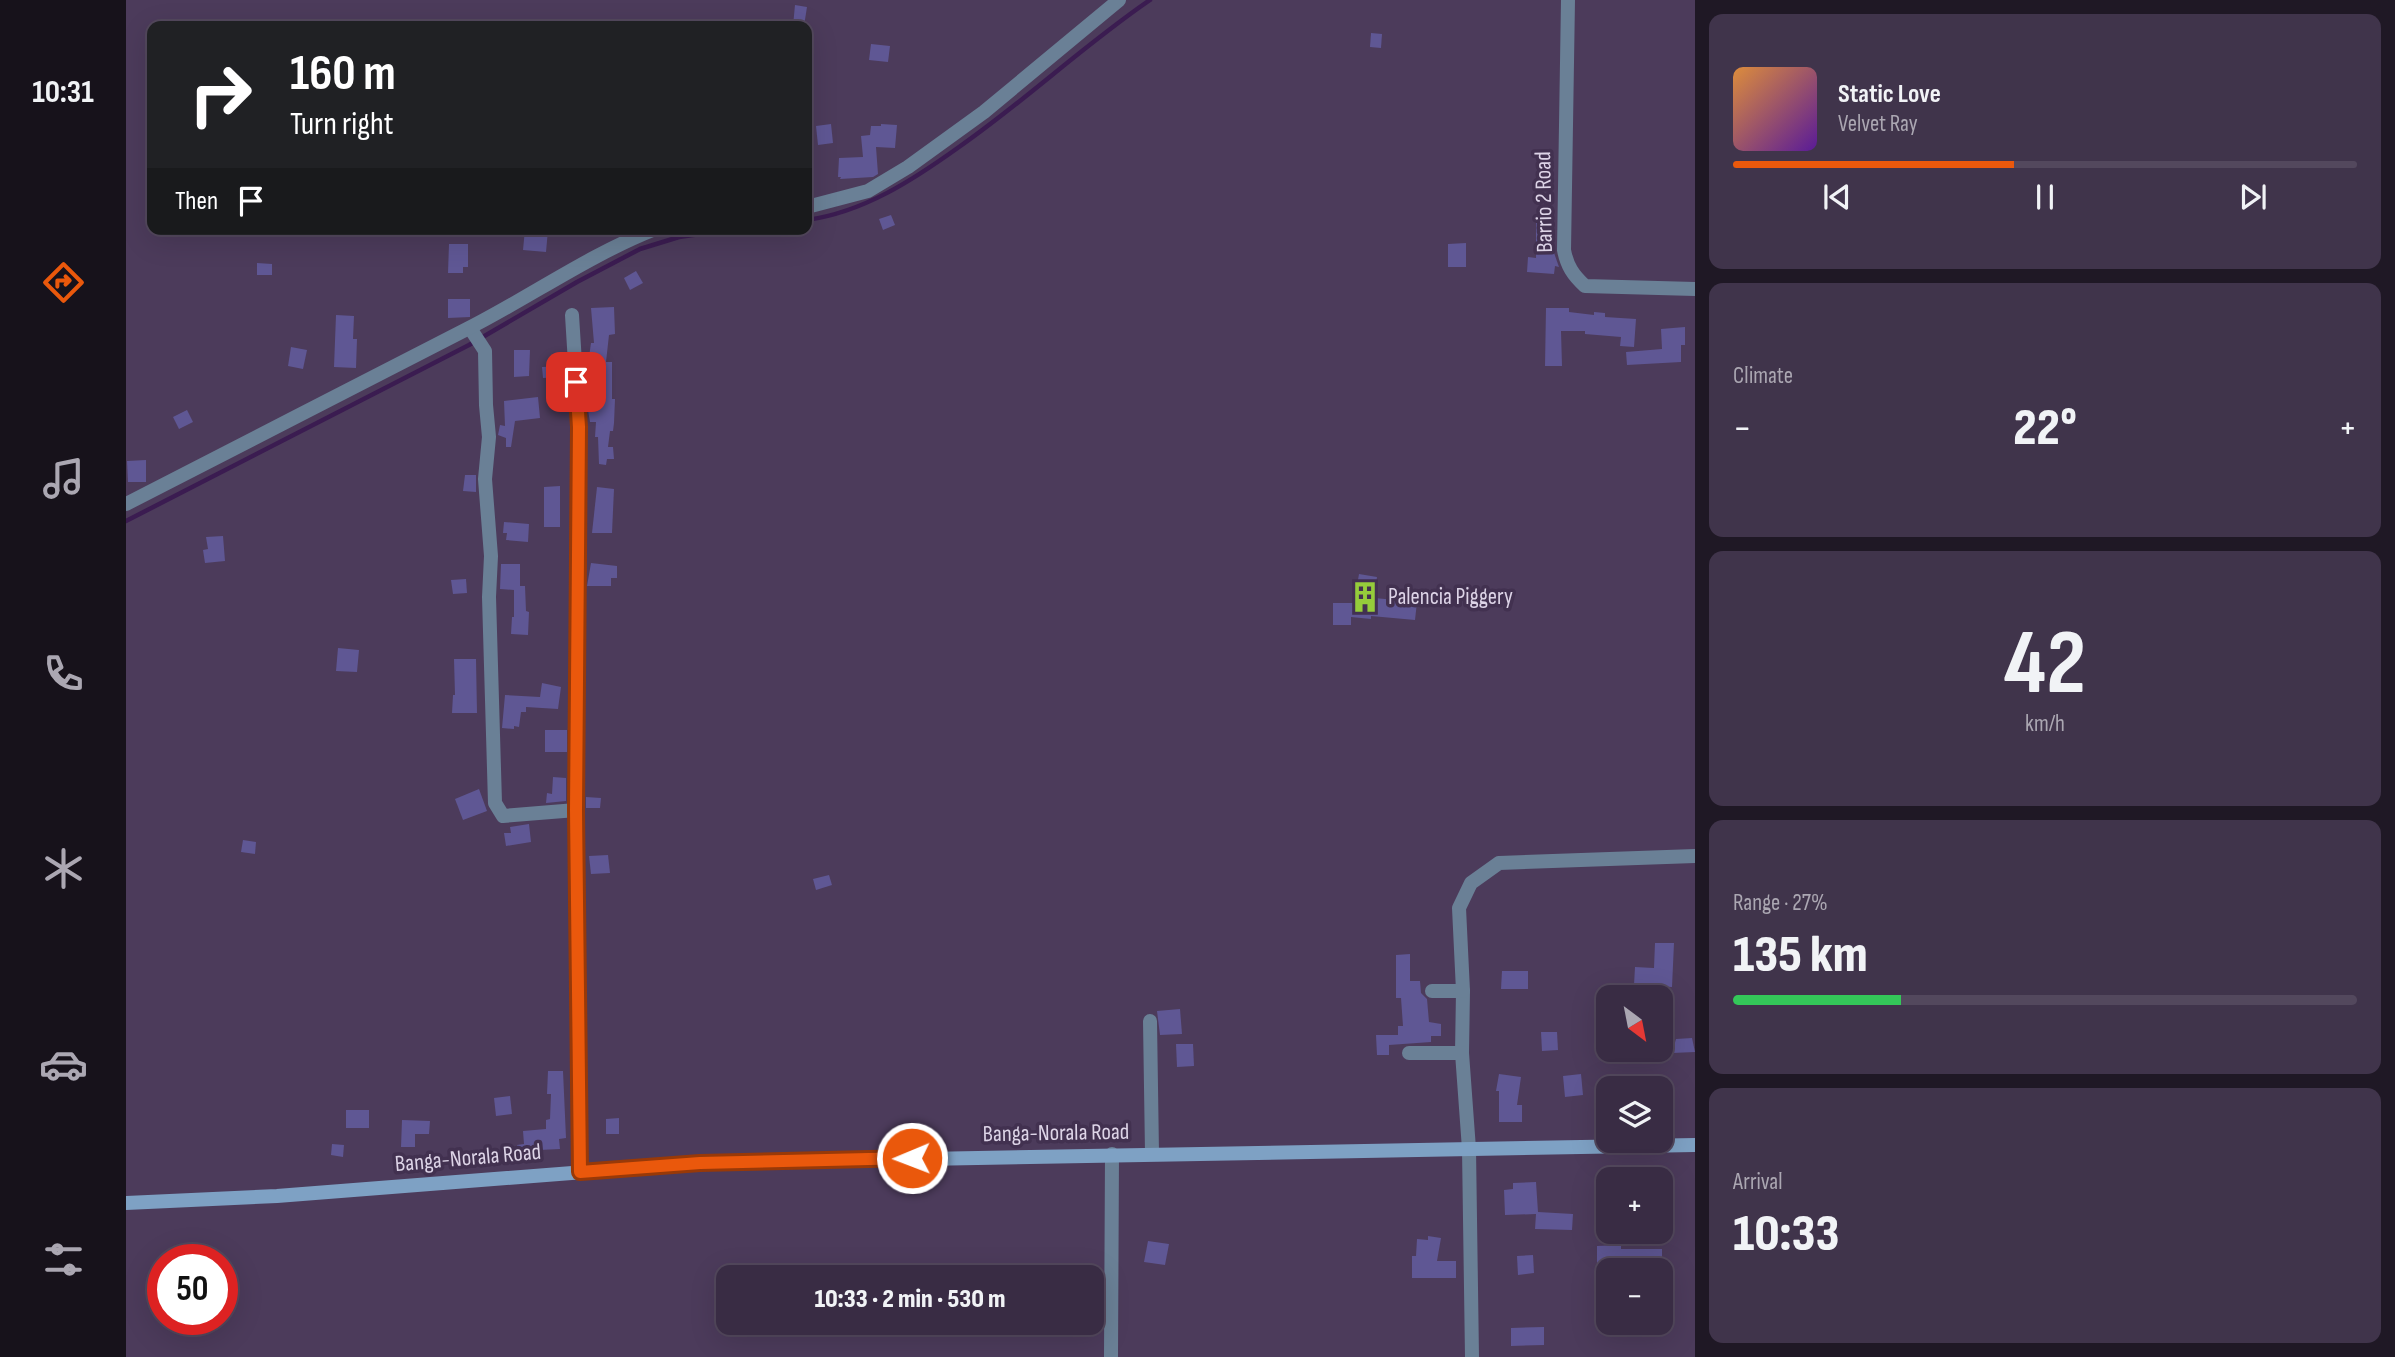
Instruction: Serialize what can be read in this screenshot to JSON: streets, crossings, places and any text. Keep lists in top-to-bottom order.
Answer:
{
  "streets": {
    "main road": ["Banga-Norala Road"],
    "street": ["Barrio 2 Road"]
  },
  "places": {
    "building": ["Palencia Piggery"]
  },
  "north": "bottom right",
  "page": {
    "tabs": "10:31",
    "turn": ["160 m", "Turn right"],
    "song": ["Static Love", "Velvet Ray"],
    "then": "Then",
    "tile": [
      "Climate",
      ["42", "km/h"],
      ["Range · 27%", "135 km"],
      ["Arrival", "10:33"]
    ],
    "heat": ["−", "22°", "+"],
    "map_buttons": ["+", "−"],
    "limit": "50",
    "trip": "10:33 · 2 min · 530 m"
  }
}
